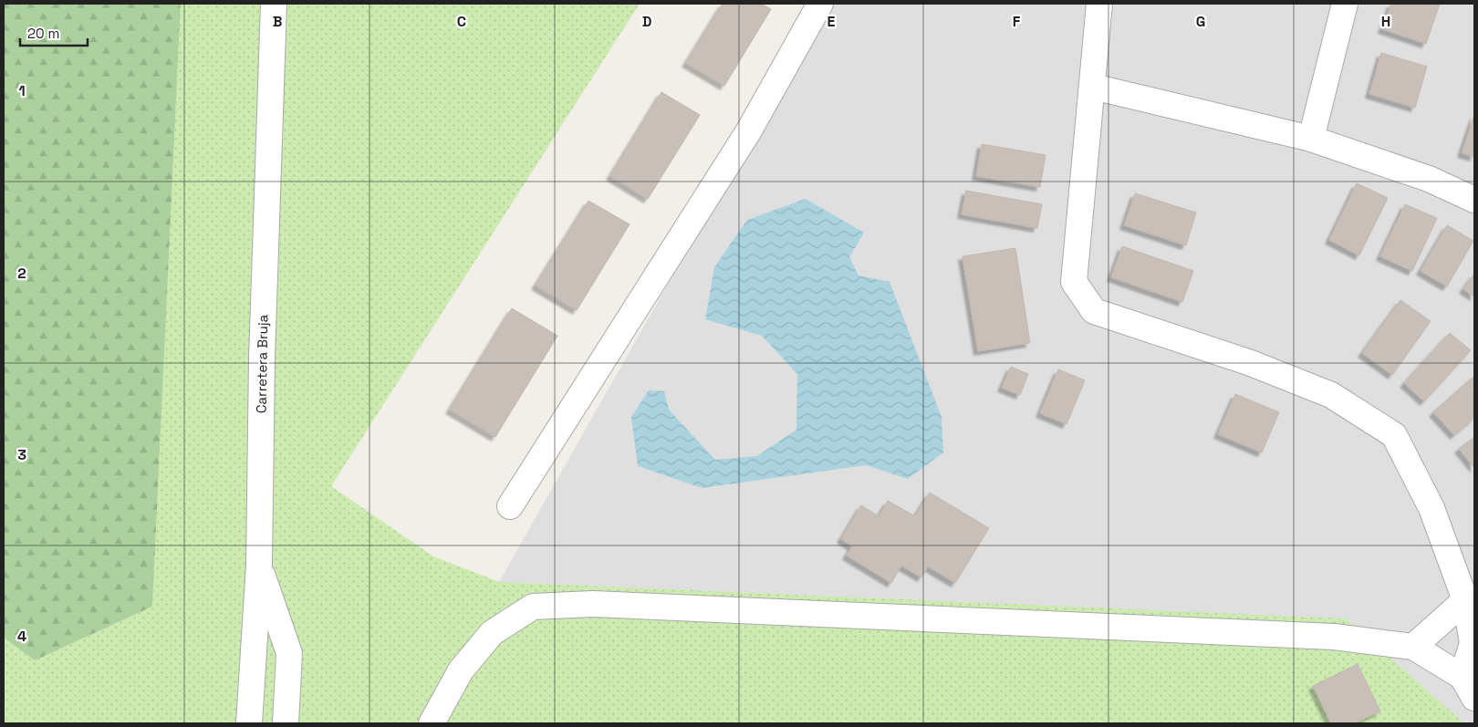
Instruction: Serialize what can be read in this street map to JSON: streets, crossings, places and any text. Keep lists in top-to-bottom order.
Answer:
{
  "streets": {
    "street": ["Carretera Bruja"]
  },
  "scale_bar": "20 m",
  "grid": {
    "columns": [
      "B",
      "C",
      "D",
      "E",
      "F",
      "G",
      "H"
    ],
    "rows": [
      "1",
      "2",
      "3",
      "4"
    ]
  }
}
